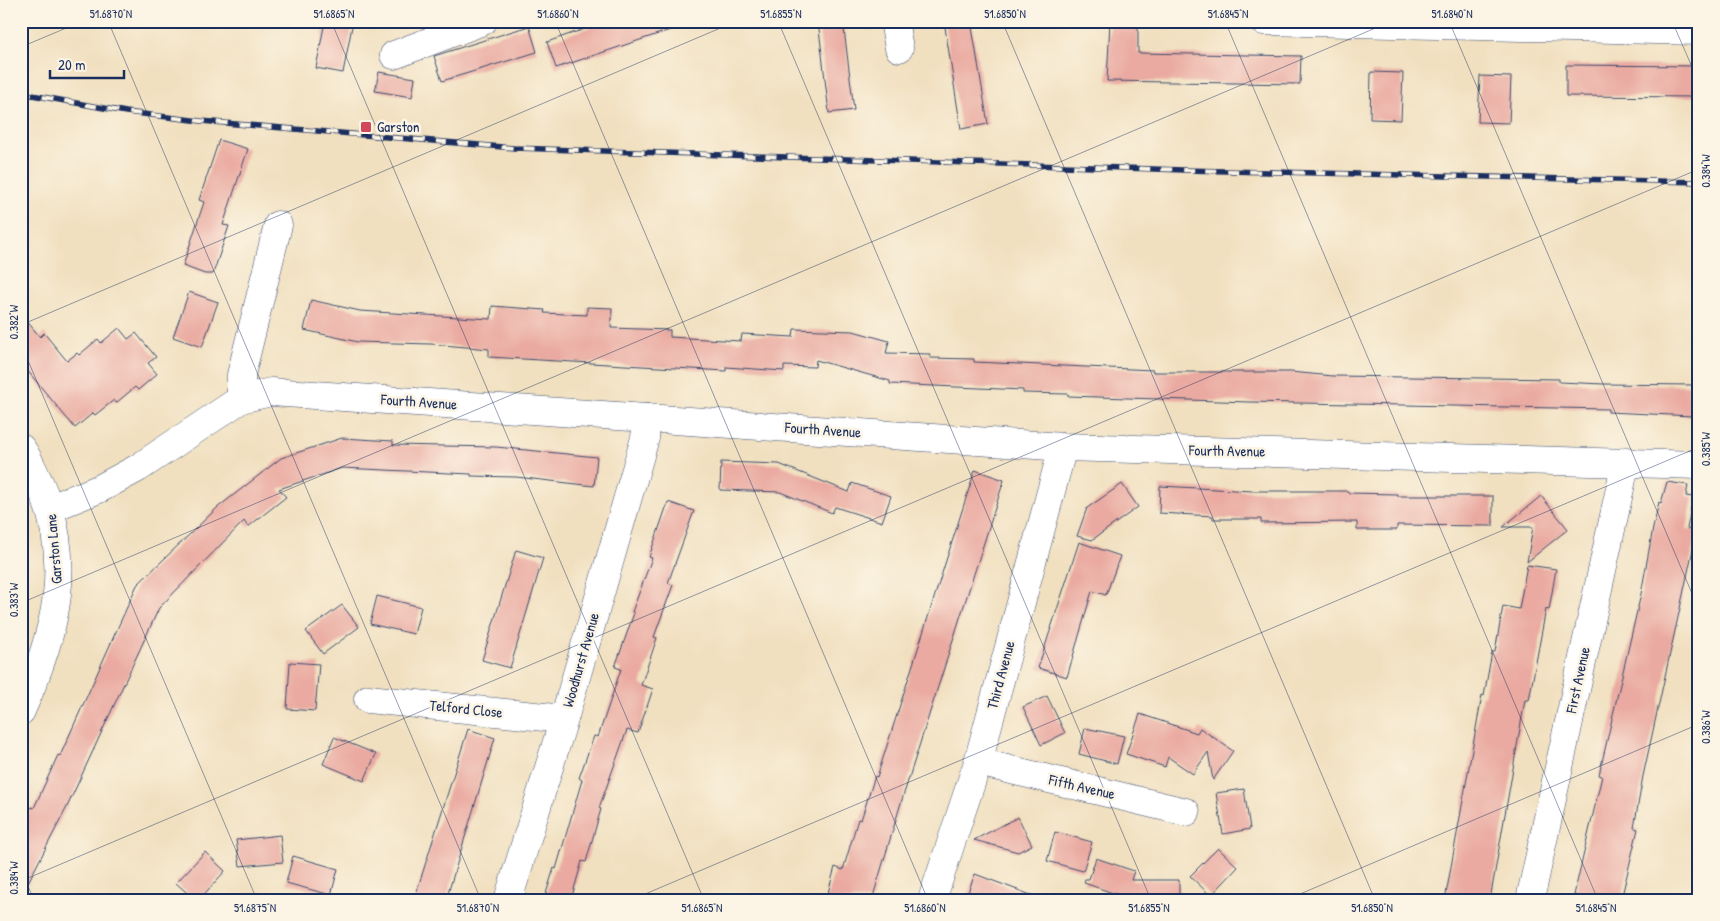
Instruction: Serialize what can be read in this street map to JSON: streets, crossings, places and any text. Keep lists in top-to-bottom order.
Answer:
{
  "streets": {
    "street": [
      "Fourth Avenue",
      "Garston Lane",
      "Woodhurst Avenue",
      "Third Avenue",
      "First Avenue",
      "Telford Close",
      "Fifth Avenue"
    ]
  },
  "crossings": [
    ["Fourth Avenue", "Garston Lane"],
    ["Fourth Avenue", "Woodhurst Avenue"],
    ["Fourth Avenue", "Third Avenue"],
    ["Fourth Avenue", "First Avenue"],
    ["Woodhurst Avenue", "Telford Close"],
    ["Third Avenue", "Fifth Avenue"]
  ],
  "places": {
    "transit": ["Garston"]
  },
  "scale_bar": "20 m",
  "coordinates": [
    "51.6870°N",
    "51.6865°N",
    "51.6860°N",
    "51.6855°N",
    "51.6850°N",
    "51.6845°N",
    "51.6840°N",
    "0.384°W",
    "0.382°W",
    "0.385°W",
    "0.383°W",
    "0.386°W",
    "51.6875°N"
  ]
}
